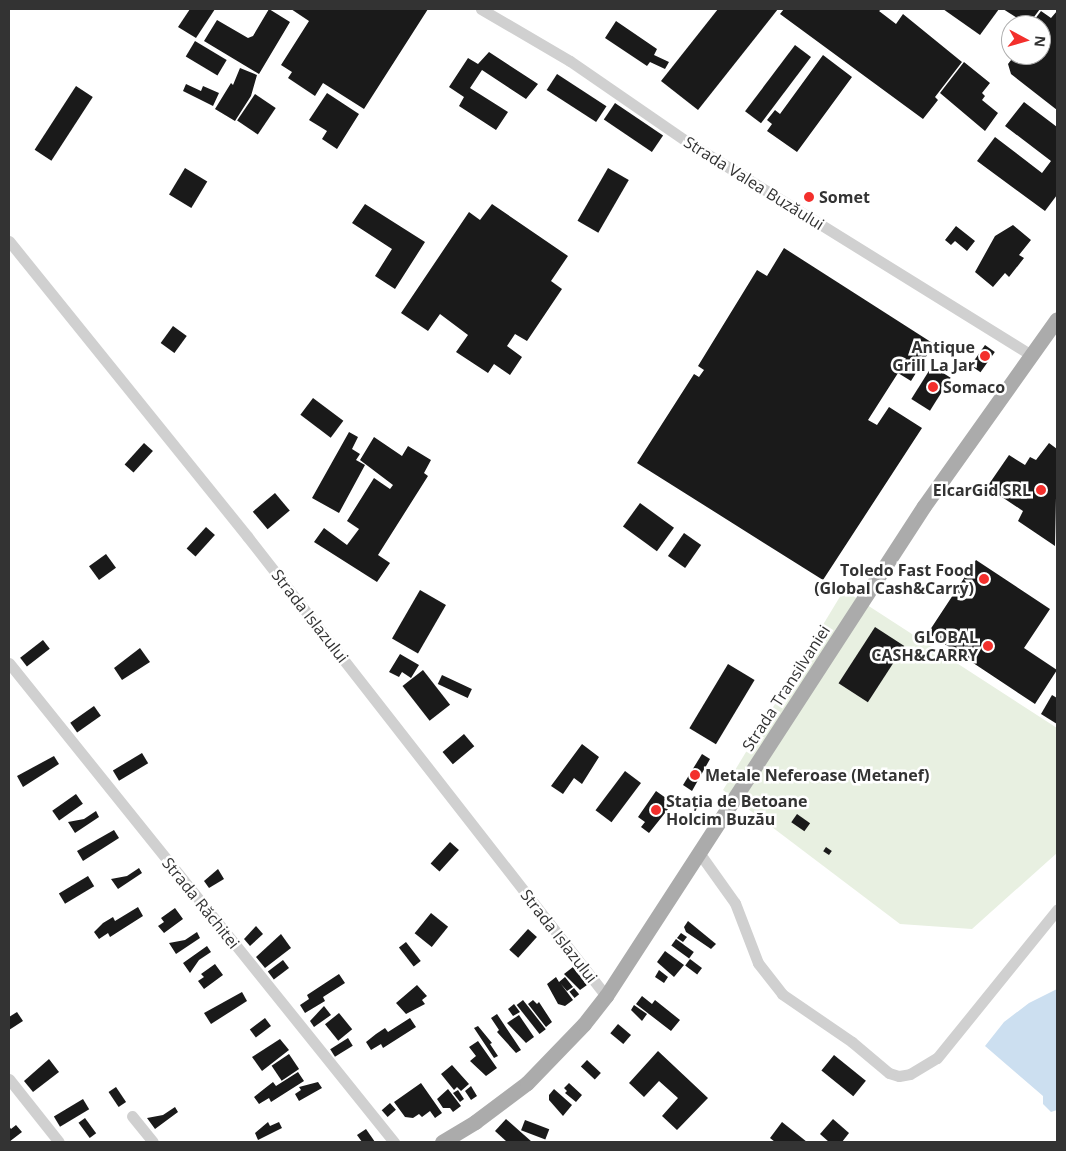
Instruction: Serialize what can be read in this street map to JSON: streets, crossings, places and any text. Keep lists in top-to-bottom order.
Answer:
{
  "streets": {
    "main road": ["Strada Transilvaniei"],
    "street": ["Strada Valea Buzăului", "Strada Islazului", "Strada Răchitei"]
  },
  "crossings": [
    ["Strada Valea Buzăului", "Strada Transilvaniei"],
    ["Strada Islazului", "Strada Transilvaniei"]
  ],
  "places": [
    "Somet",
    "Antique Grill La Jar",
    "Somaco",
    "ElcarGid SRL",
    "Toledo Fast Food (Global Cash&Carry)",
    "GLOBAL CASH&CARRY",
    "Metale Neferoase (Metanef)",
    "Stația de Betoane Holcim Buzău"
  ],
  "north": "right"
}
